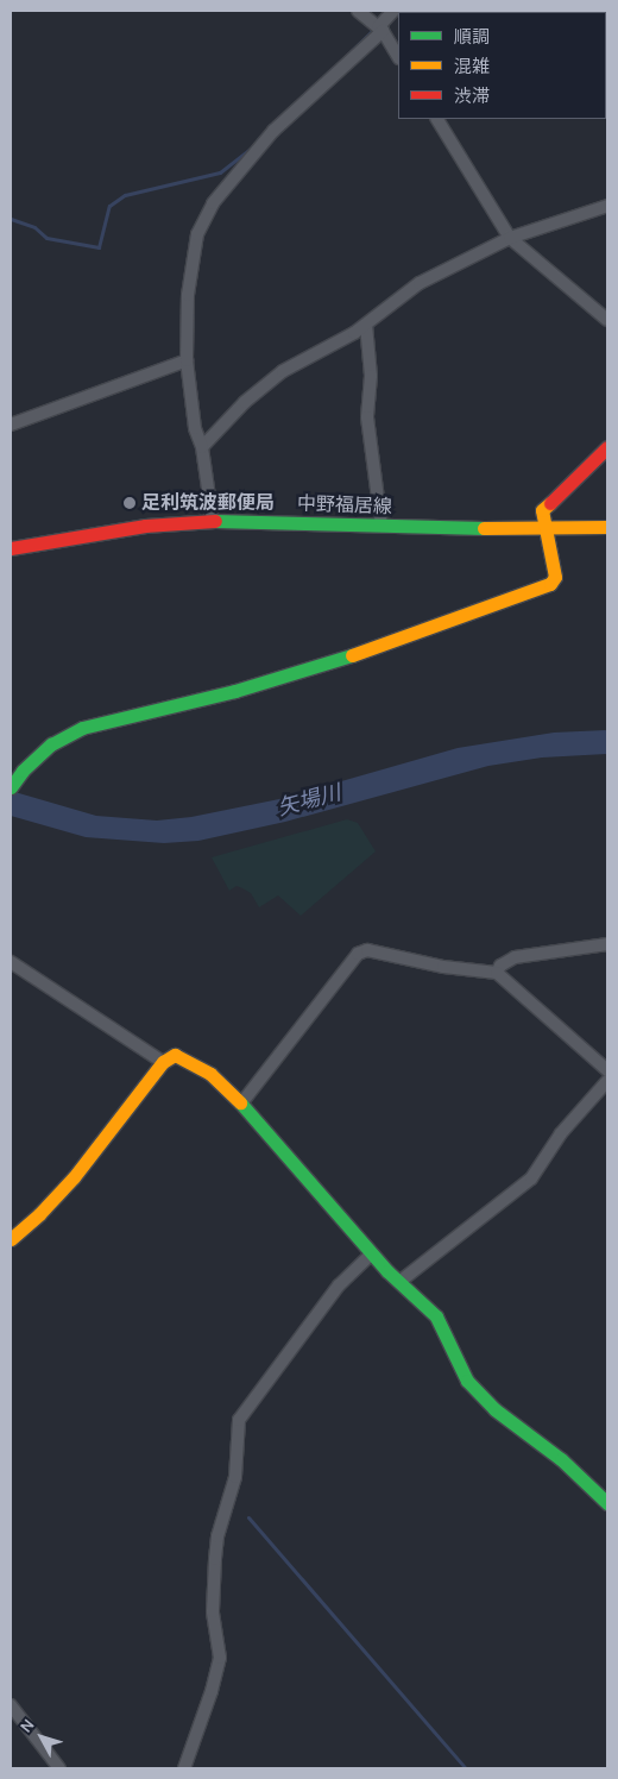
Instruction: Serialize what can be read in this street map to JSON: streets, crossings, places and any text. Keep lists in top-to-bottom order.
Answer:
{
  "streets": {
    "street": ["中野福居線"]
  },
  "water": ["矢場川"],
  "places": ["足利筑波郵便局"],
  "legend": ["順調", "混雑", "渋滞"],
  "north": "top left"
}
